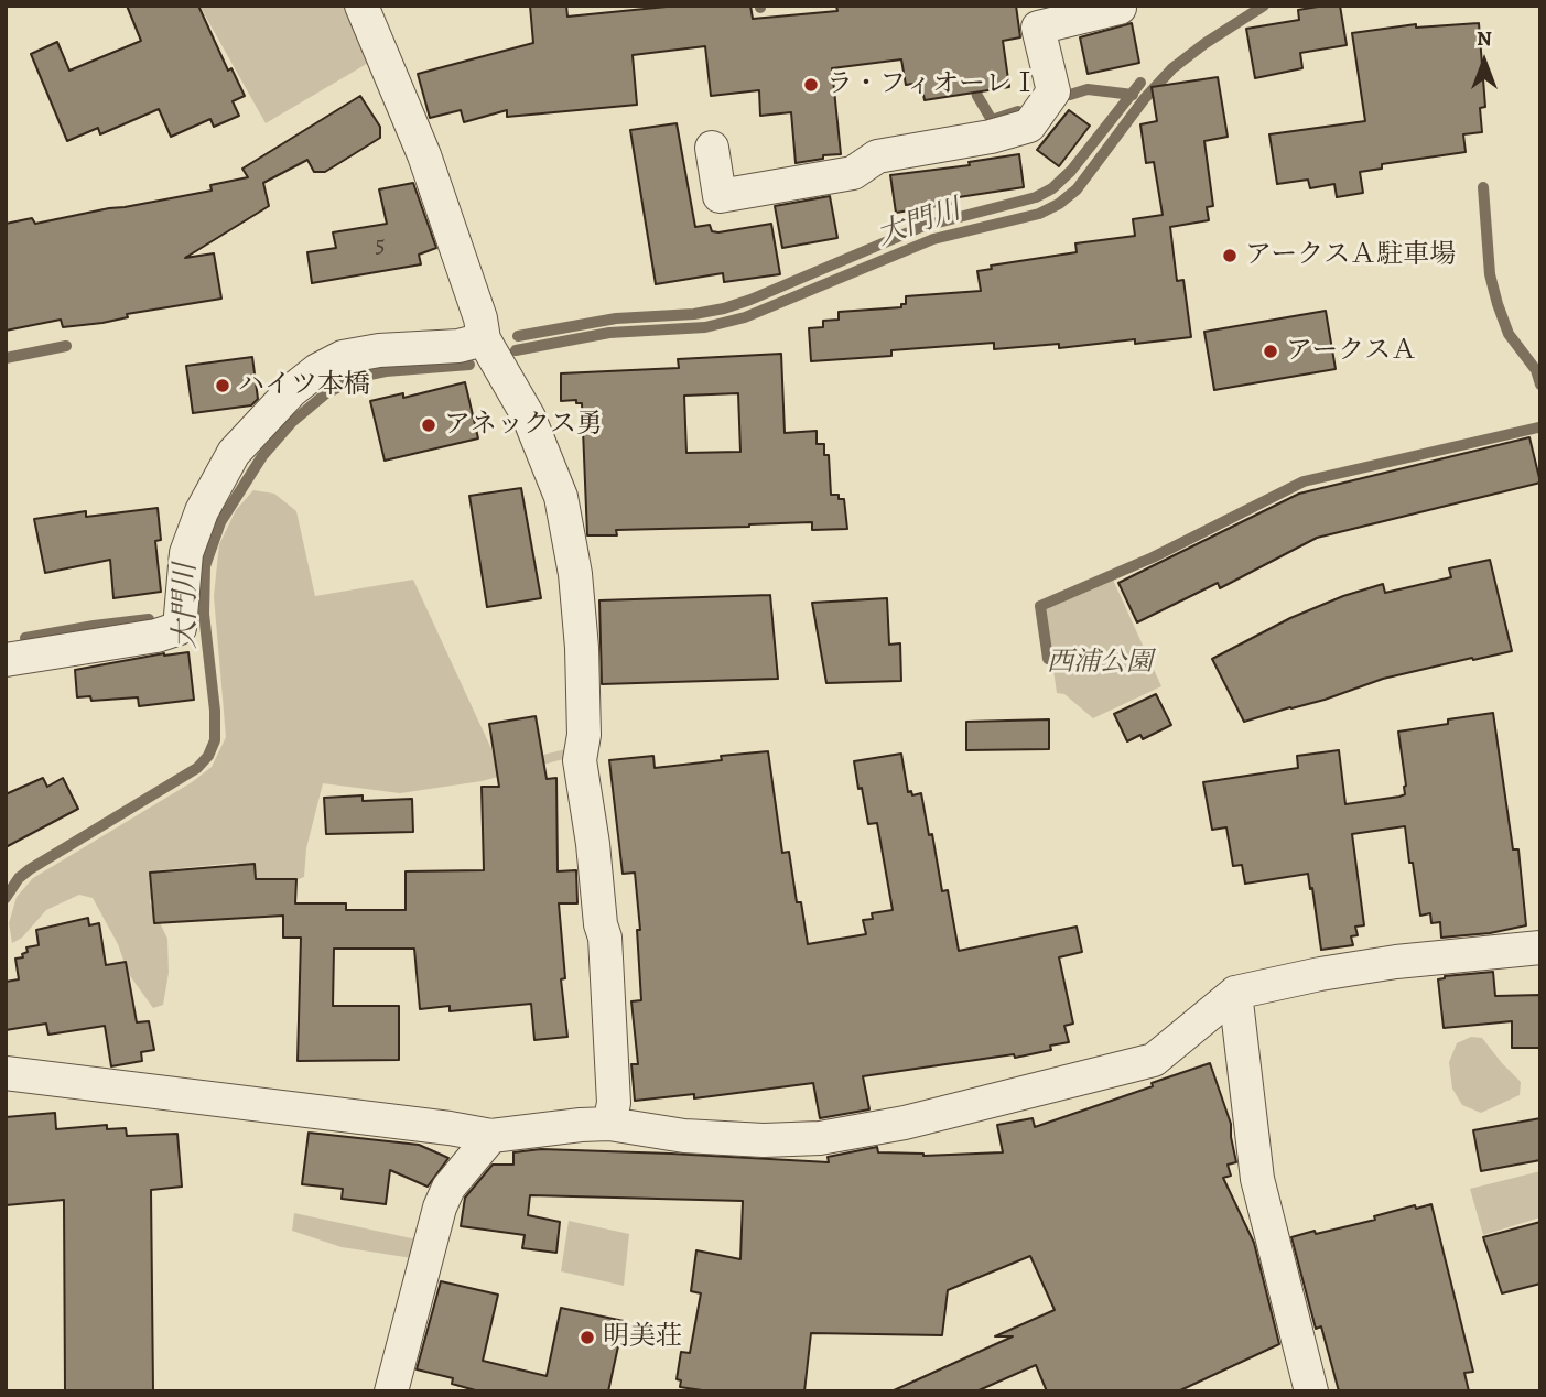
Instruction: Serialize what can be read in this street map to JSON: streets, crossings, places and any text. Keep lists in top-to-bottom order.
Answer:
{
  "water": ["大門川"],
  "parks": ["西浦公園"],
  "places": [
    "ラ・フィオーレⅠ",
    "アークスＡ駐車場",
    "アークスＡ",
    "ハイツ本橋",
    "アネックス勇",
    "明美荘"
  ],
  "house_numbers": ["5"],
  "north": "top"
}
